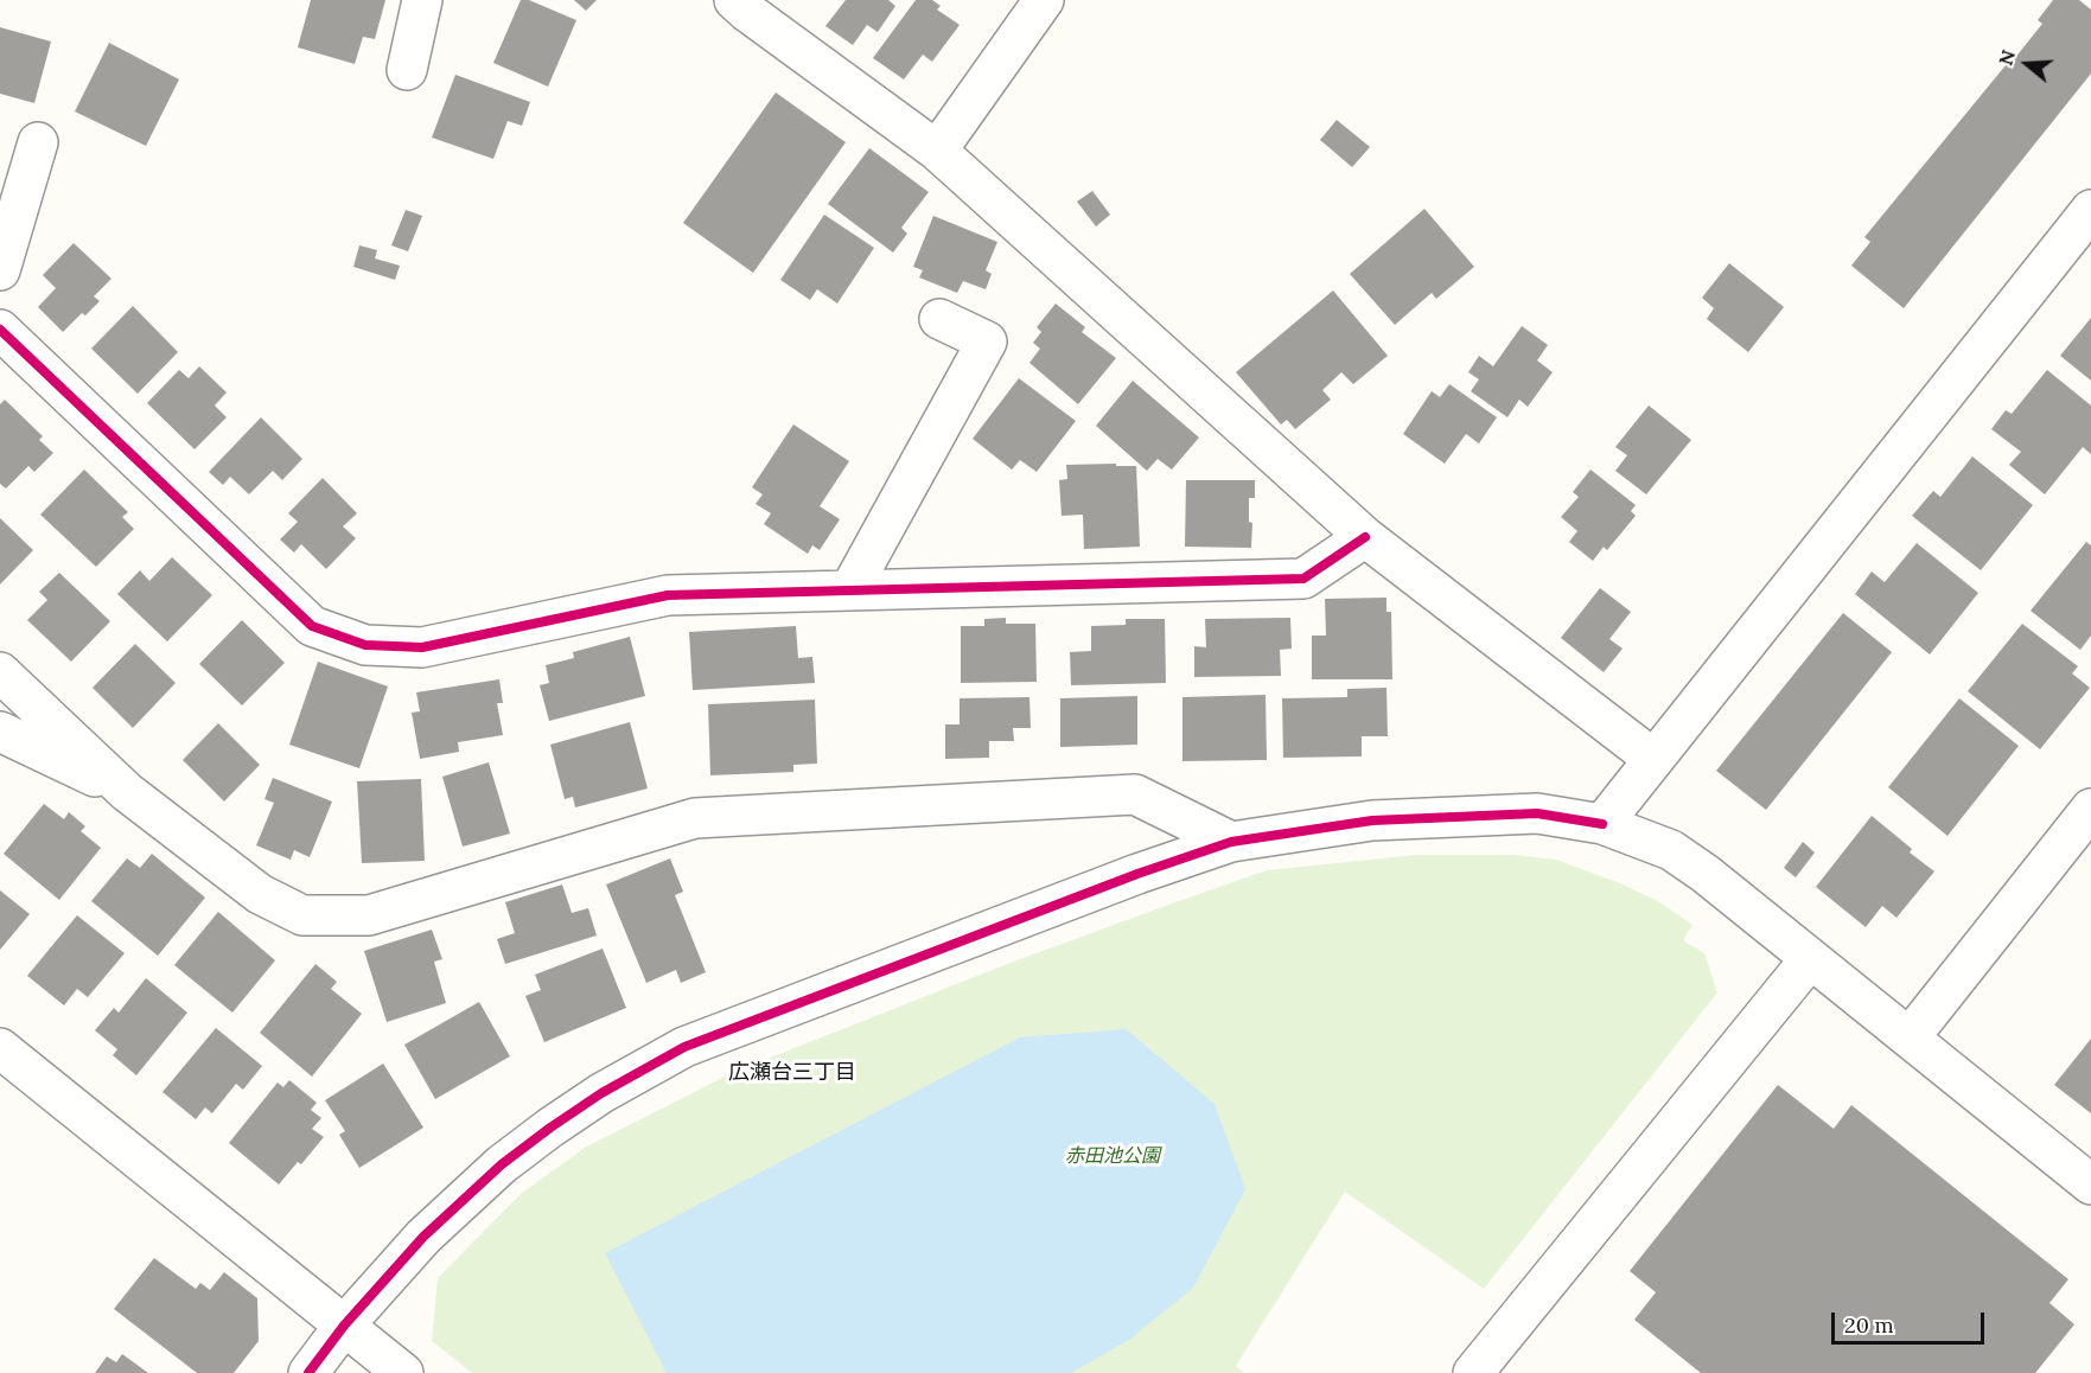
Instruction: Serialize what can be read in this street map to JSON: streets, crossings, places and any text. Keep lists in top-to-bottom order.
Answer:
{
  "districts": ["広瀬台三丁目"],
  "parks": ["赤田池公園"],
  "scale_bar": "20 m",
  "north": "left"
}
